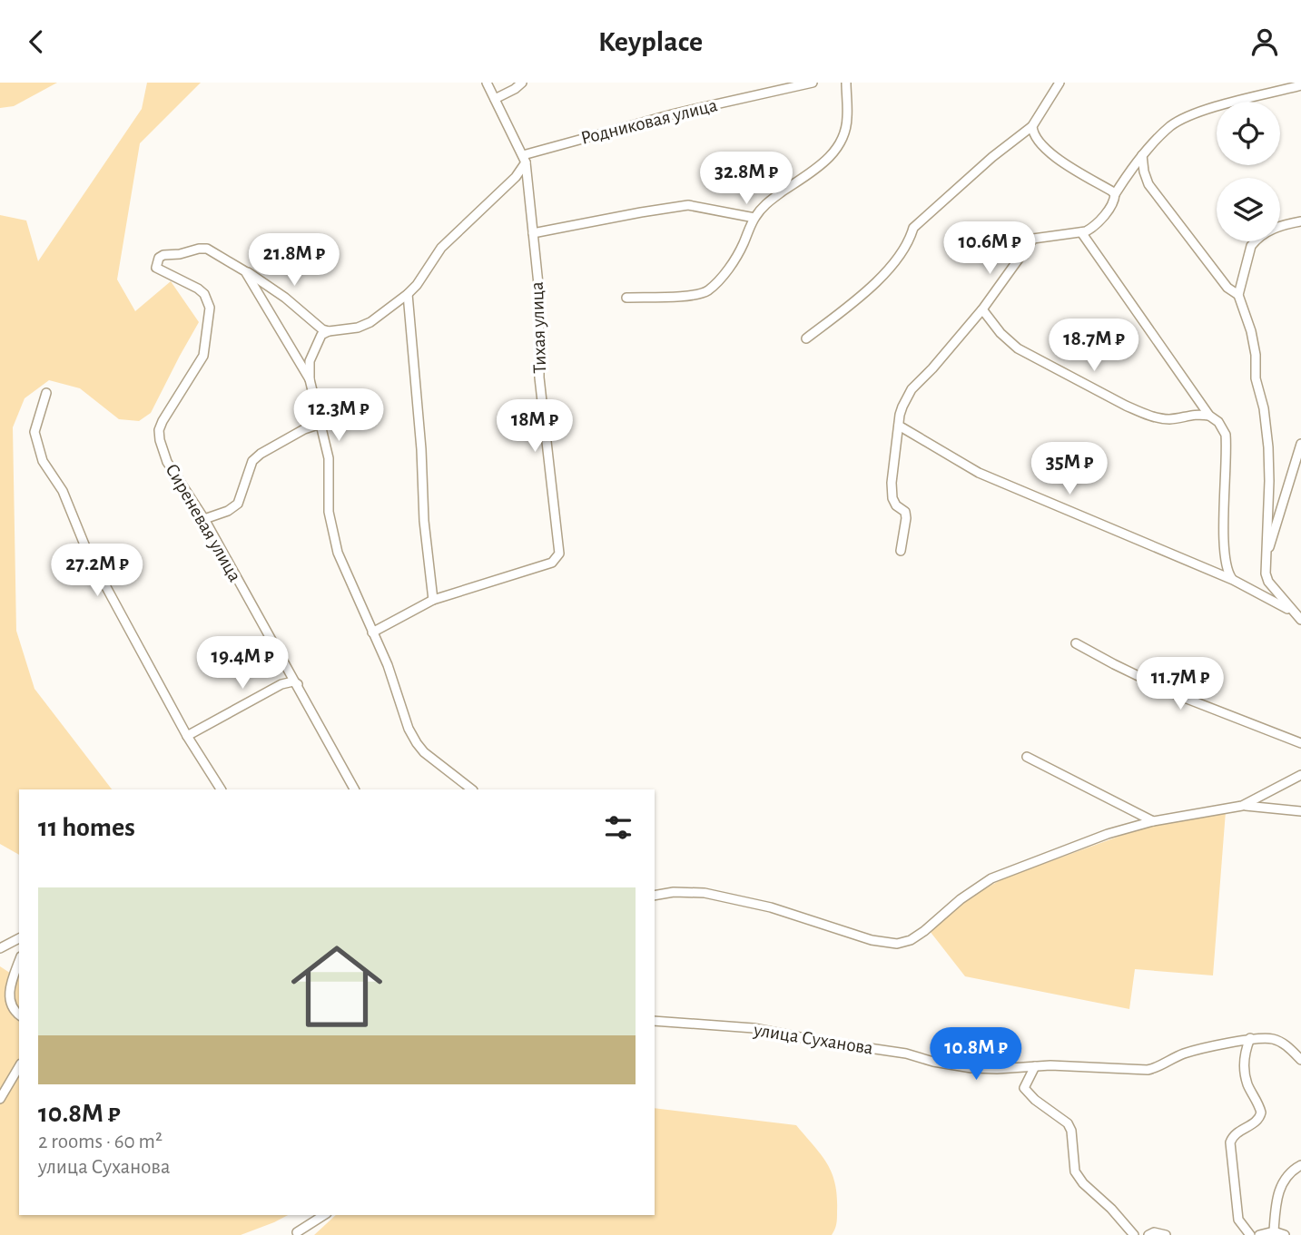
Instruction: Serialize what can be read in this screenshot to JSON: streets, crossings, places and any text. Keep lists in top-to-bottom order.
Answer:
{
  "streets": {
    "street": [
      "Родниковая улица",
      "Тихая улица",
      "Сиреневая улица",
      "улица Суханова"
    ]
  },
  "crossings": [
    ["Родниковая улица", "Тихая улица"]
  ],
  "page": {
    "header": "Keyplace",
    "price": [
      "32.8M ₽",
      "10.6M ₽",
      "21.8M ₽",
      "18.7M ₽",
      "12.3M ₽",
      "18M ₽",
      "35M ₽",
      "27.2M ₽",
      "19.4M ₽",
      "11.7M ₽",
      "10.8M ₽"
    ],
    "heading": "11 homes",
    "list": [
      {
        "name": "10.8M ₽",
        "note": "2 rooms · 60 m² · улица Суханова"
      }
    ]
  }
}
